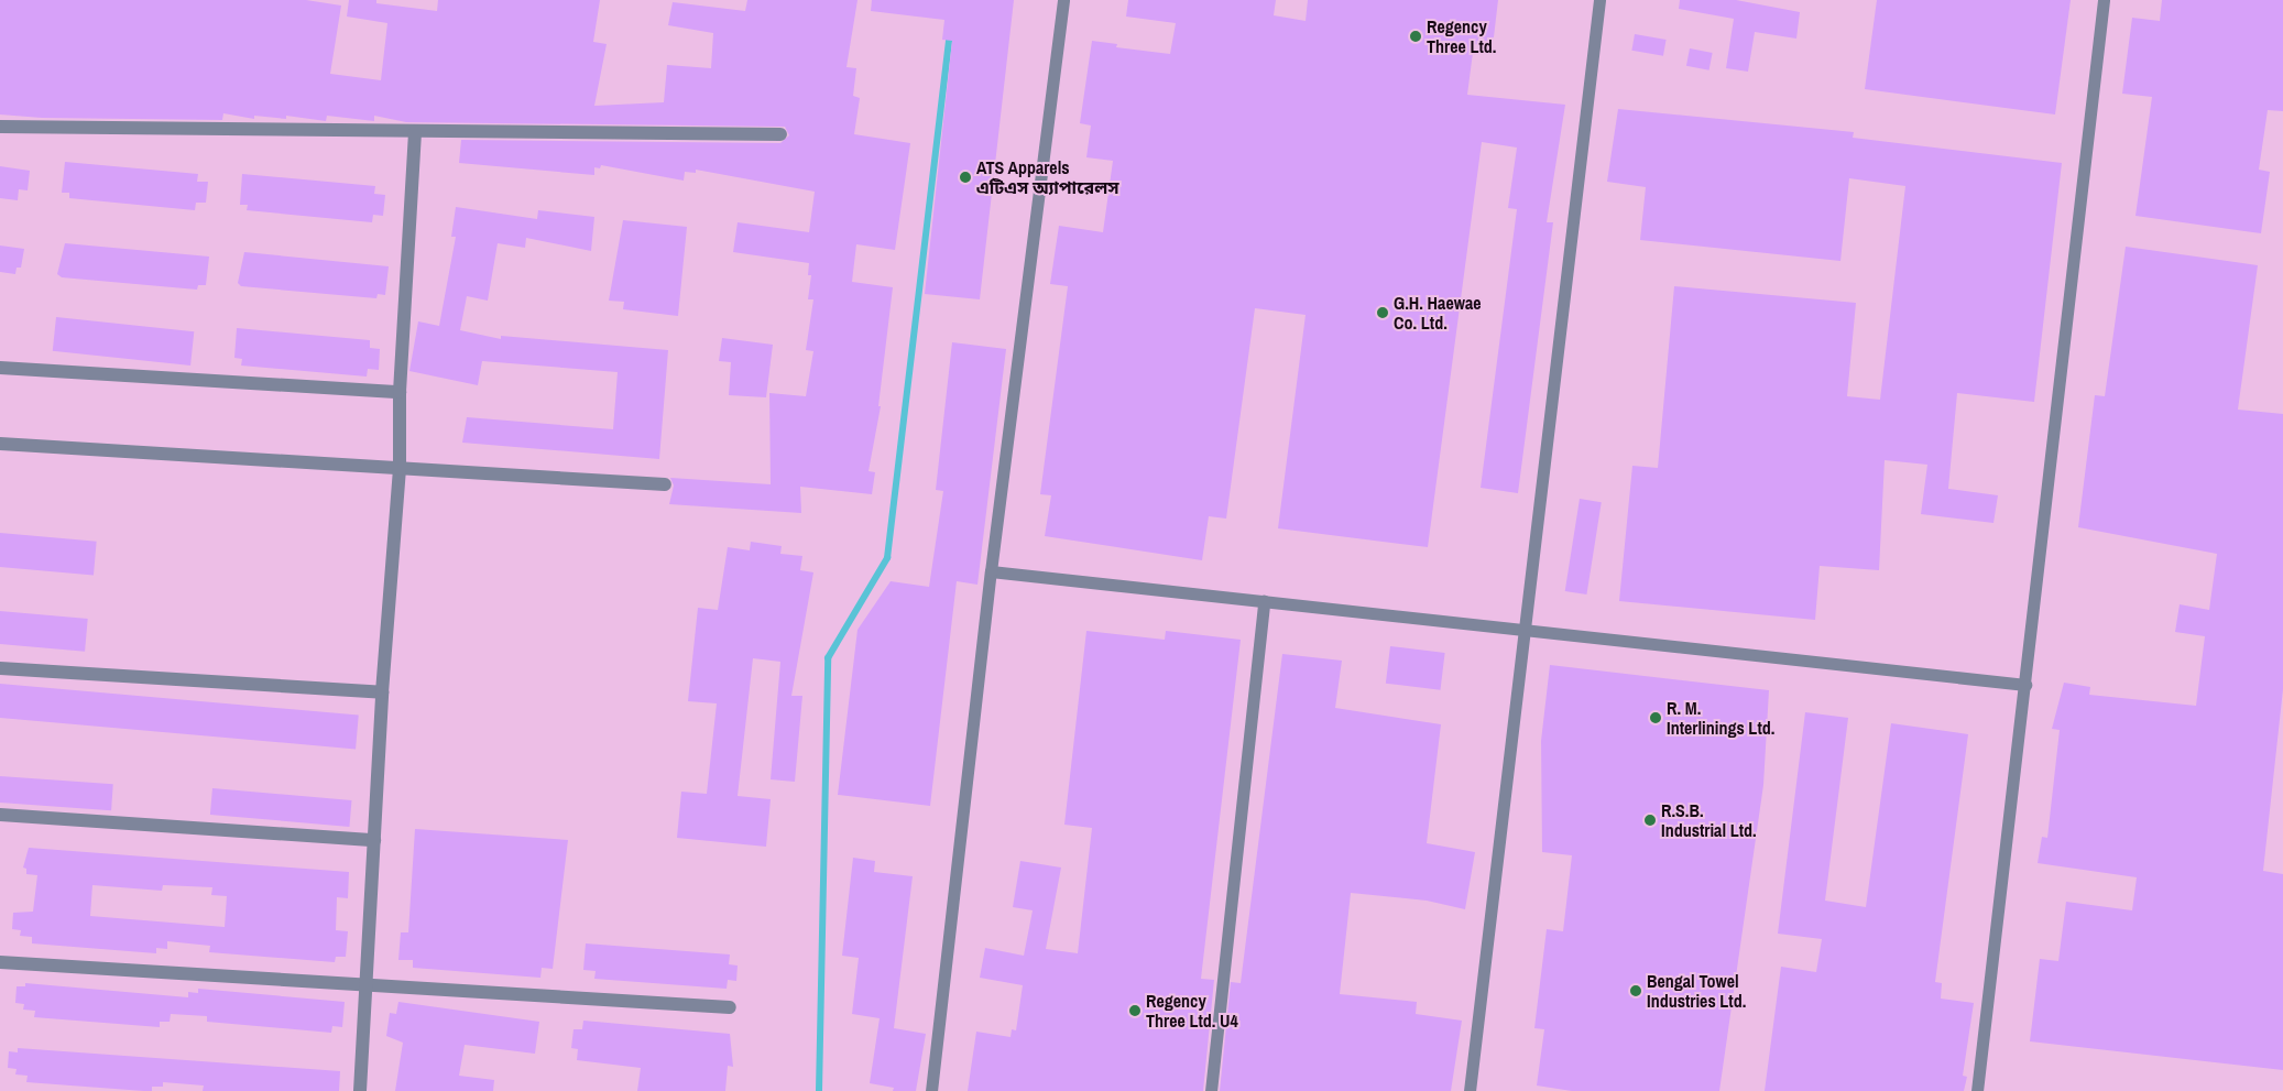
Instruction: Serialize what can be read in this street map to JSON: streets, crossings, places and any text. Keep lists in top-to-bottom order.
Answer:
{
  "places": [
    "Regency Three Ltd.",
    "ATS Apparels এটিএস অ্যাপারেলস",
    "G.H. Haewae Co. Ltd.",
    "R. M. Interlinings Ltd.",
    "R.S.B. Industrial Ltd.",
    "Bengal Towel Industries Ltd.",
    "Regency Three Ltd. U4"
  ]
}
